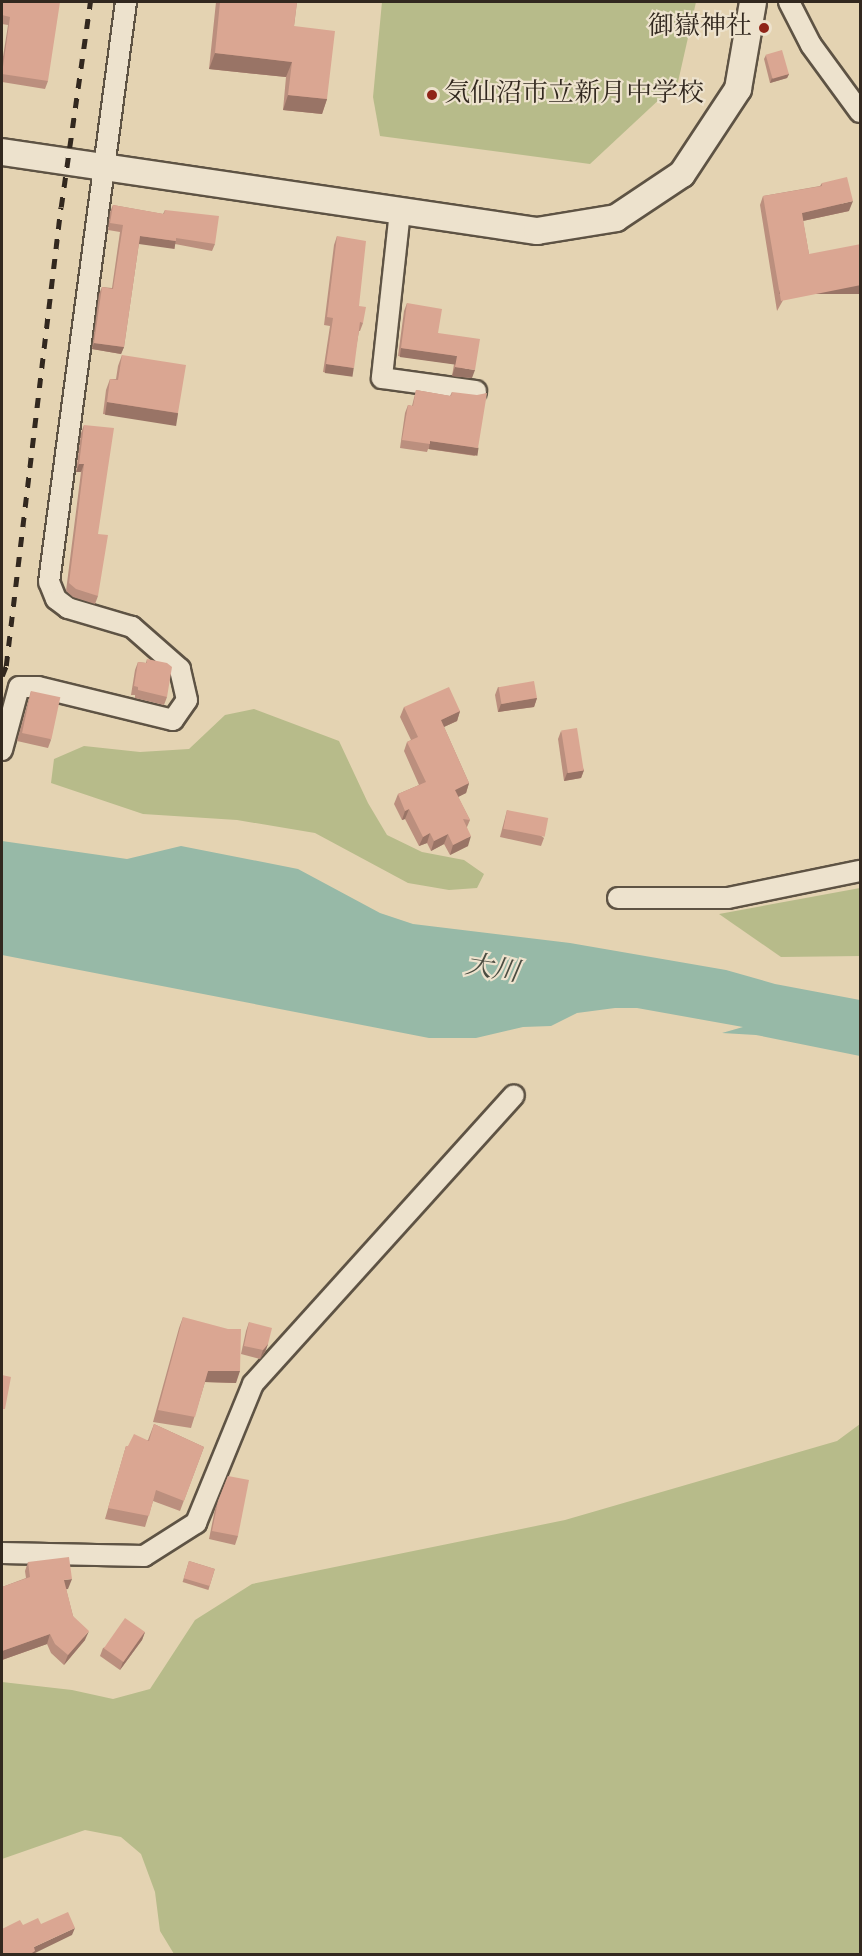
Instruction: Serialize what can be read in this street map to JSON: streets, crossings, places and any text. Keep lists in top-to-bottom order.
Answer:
{
  "water": ["大川"],
  "places": ["御嶽神社", "気仙沼市立新月中学校"]
}
